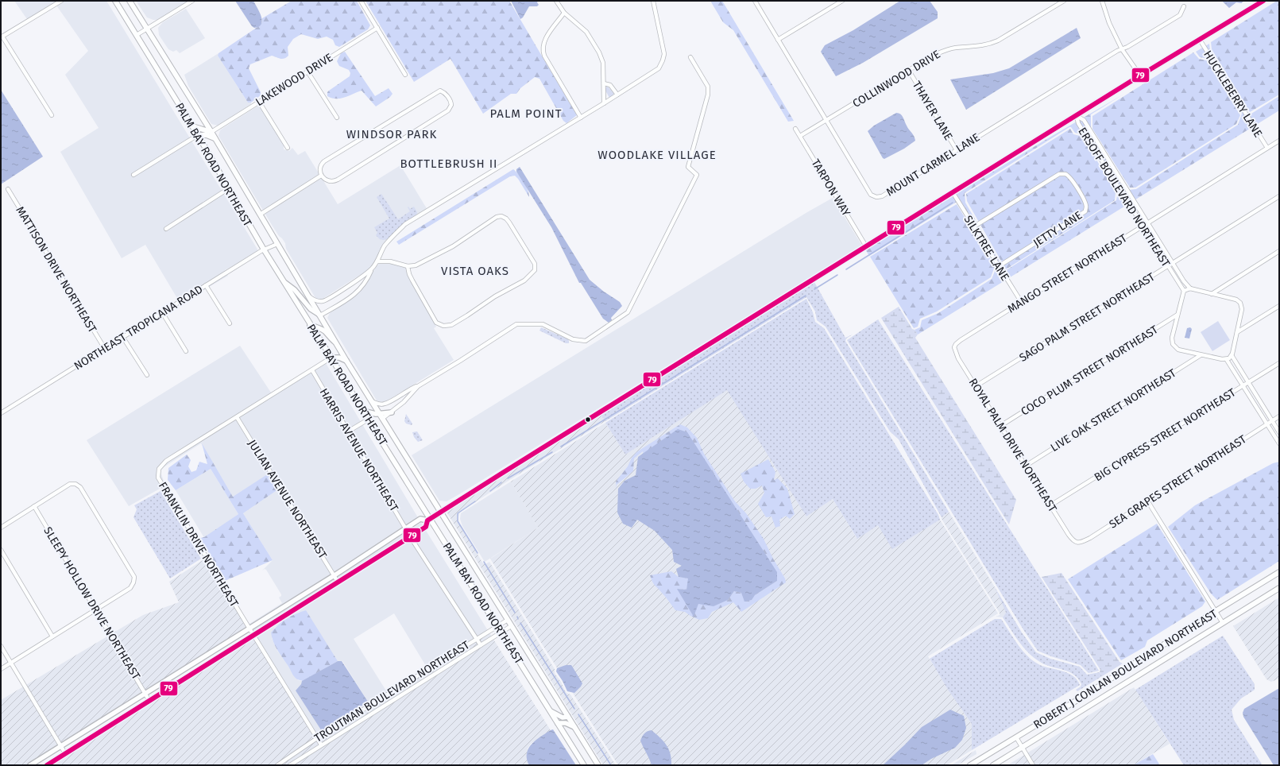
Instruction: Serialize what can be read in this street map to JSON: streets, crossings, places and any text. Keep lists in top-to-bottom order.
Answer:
{
  "streets": {
    "main road": ["PALM BAY ROAD NORTHEAST", "ROBERT J CONLAN BOULEVARD NORTHEAST"],
    "street": [
      "COLLINWOOD DRIVE",
      "LAKEWOOD DRIVE",
      "HUCKLEBERRY LANE",
      "THAYER LANE",
      "MOUNT CARMEL LANE",
      "TARPON WAY",
      "ERSOFF BOULEVARD NORTHEAST",
      "JETTY LANE",
      "SILKTREE LANE",
      "MATTISON DRIVE NORTHEAST",
      "MANGO STREET NORTHEAST",
      "SAGO PALM STREET NORTHEAST",
      "NORTHEAST TROPICANA ROAD",
      "COCO PLUM STREET NORTHEAST",
      "LIVE OAK STREET NORTHEAST",
      "BIG CYPRESS STREET NORTHEAST",
      "ROYAL PALM DRIVE NORTHEAST",
      "HARRIS AVENUE NORTHEAST",
      "SEA GRAPES STREET NORTHEAST",
      "JULIAN AVENUE NORTHEAST",
      "FRANKLIN DRIVE NORTHEAST",
      "SLEEPY HOLLOW DRIVE NORTHEAST",
      "TROUTMAN BOULEVARD NORTHEAST"
    ]
  },
  "crossings": [
    ["COLLINWOOD DRIVE", "THAYER LANE"],
    ["COLLINWOOD DRIVE", "MOUNT CARMEL LANE"],
    ["COLLINWOOD DRIVE", "TARPON WAY"],
    ["LAKEWOOD DRIVE", "PALM BAY ROAD NORTHEAST"],
    ["HUCKLEBERRY LANE", "MANGO STREET NORTHEAST"],
    ["THAYER LANE", "MOUNT CARMEL LANE"],
    ["PALM BAY ROAD NORTHEAST", "NORTHEAST TROPICANA ROAD"],
    ["PALM BAY ROAD NORTHEAST", "FRANKLIN DRIVE NORTHEAST"],
    ["PALM BAY ROAD NORTHEAST", "TROUTMAN BOULEVARD NORTHEAST"],
    ["ERSOFF BOULEVARD NORTHEAST", "MANGO STREET NORTHEAST"],
    ["ERSOFF BOULEVARD NORTHEAST", "SAGO PALM STREET NORTHEAST"],
    ["ERSOFF BOULEVARD NORTHEAST", "COCO PLUM STREET NORTHEAST"],
    ["ERSOFF BOULEVARD NORTHEAST", "LIVE OAK STREET NORTHEAST"],
    ["JETTY LANE", "SILKTREE LANE"],
    ["SILKTREE LANE", "MANGO STREET NORTHEAST"],
    ["MATTISON DRIVE NORTHEAST", "NORTHEAST TROPICANA ROAD"],
    ["MANGO STREET NORTHEAST", "ROYAL PALM DRIVE NORTHEAST"],
    ["SAGO PALM STREET NORTHEAST", "ROYAL PALM DRIVE NORTHEAST"],
    ["COCO PLUM STREET NORTHEAST", "LIVE OAK STREET NORTHEAST"],
    ["COCO PLUM STREET NORTHEAST", "ROYAL PALM DRIVE NORTHEAST"],
    ["LIVE OAK STREET NORTHEAST", "ROYAL PALM DRIVE NORTHEAST"],
    ["BIG CYPRESS STREET NORTHEAST", "ROYAL PALM DRIVE NORTHEAST"],
    ["ROYAL PALM DRIVE NORTHEAST", "SEA GRAPES STREET NORTHEAST"],
    ["HARRIS AVENUE NORTHEAST", "FRANKLIN DRIVE NORTHEAST"],
    ["JULIAN AVENUE NORTHEAST", "FRANKLIN DRIVE NORTHEAST"],
    ["FRANKLIN DRIVE NORTHEAST", "TROUTMAN BOULEVARD NORTHEAST"]
  ],
  "districts": [
    "PALM POINT",
    "WINDSOR PARK",
    "WOODLAKE VILLAGE",
    "BOTTLEBRUSH II",
    "VISTA OAKS"
  ],
  "lines": ["transit line 79"]
}
